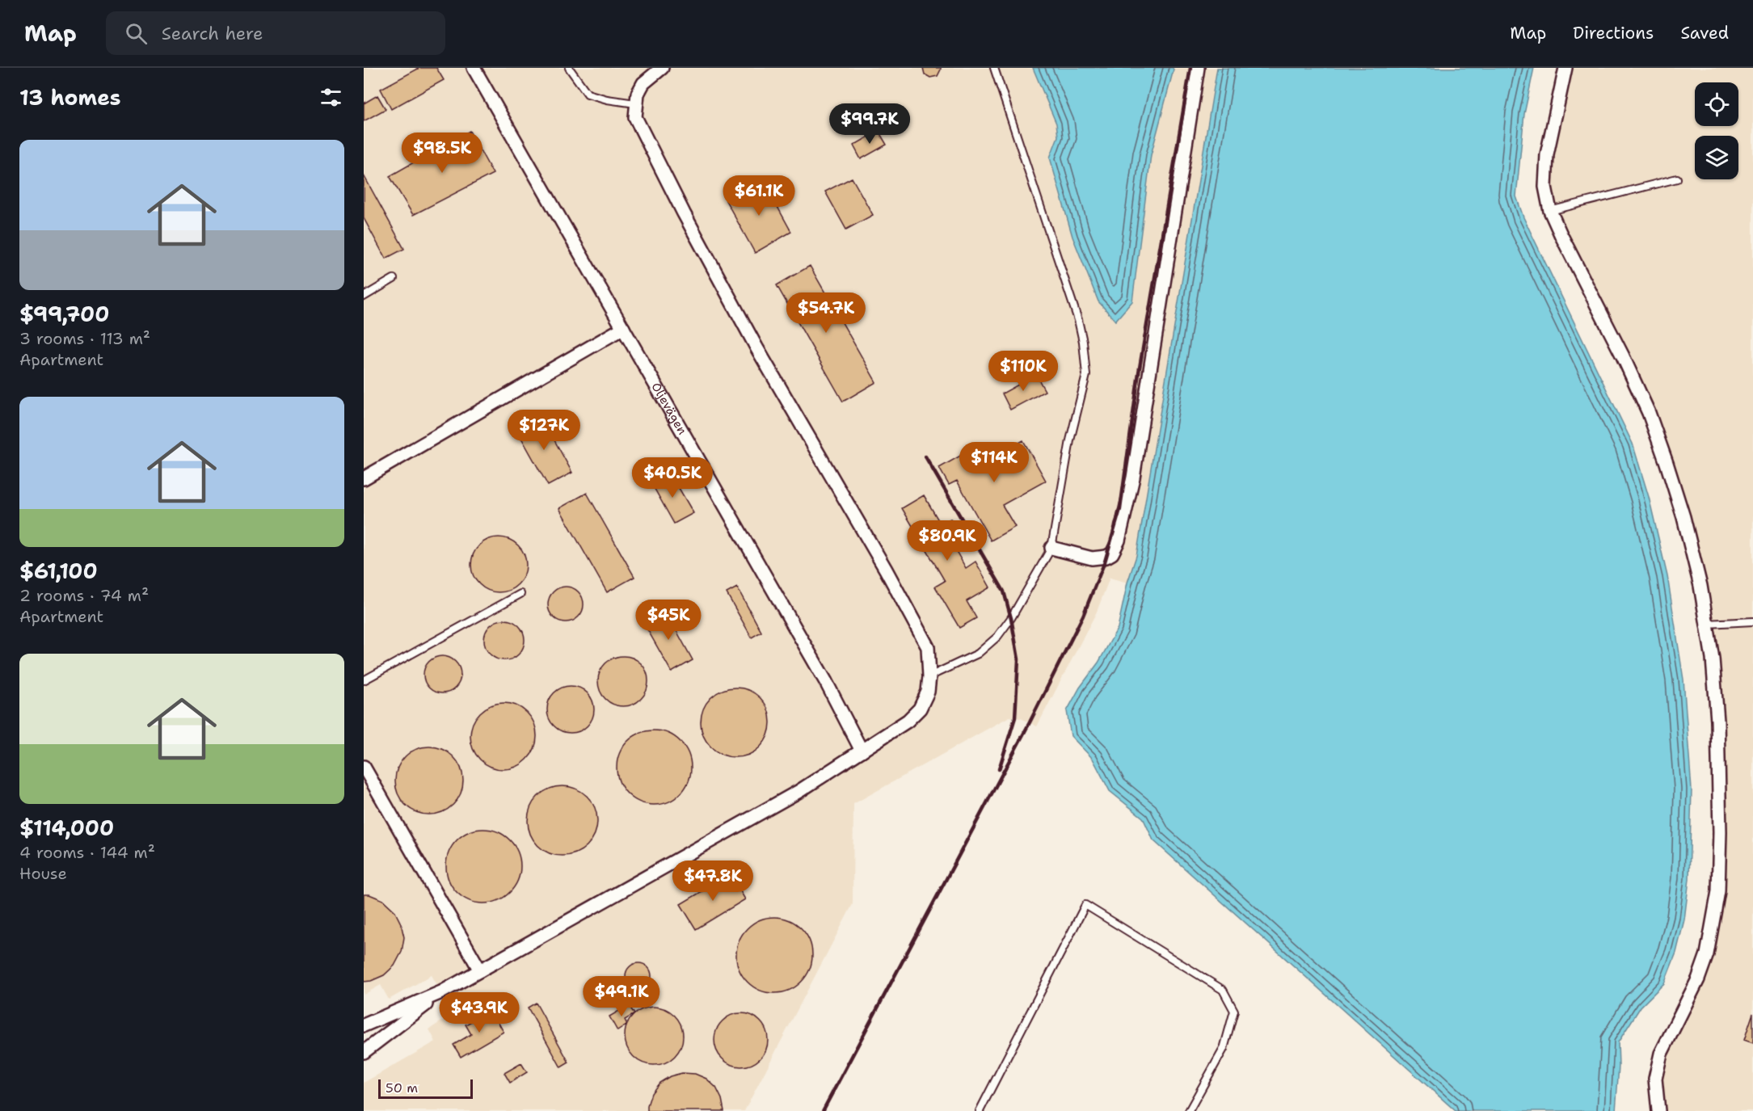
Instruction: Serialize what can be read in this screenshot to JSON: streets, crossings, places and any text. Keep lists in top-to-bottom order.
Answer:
{
  "streets": {
    "street": ["Oljevägen"]
  },
  "scale_bar": "50 m",
  "page": {
    "header": "Map",
    "search": "Search here",
    "nav": ["Map", "Directions", "Saved"],
    "heading": "13 homes",
    "price": [
      "$99.7K",
      "$98.5K",
      "$61.1K",
      "$54.7K",
      "$110K",
      "$127K",
      "$114K",
      "$40.5K",
      "$80.9K",
      "$45K",
      "$47.8K",
      "$49.1K",
      "$43.9K"
    ],
    "list": [
      {
        "name": "$99,700",
        "note": "3 rooms · 113 m² · Apartment"
      },
      {
        "name": "$61,100",
        "note": "2 rooms · 74 m² · Apartment"
      },
      {
        "name": "$114,000",
        "note": "4 rooms · 144 m² · House"
      }
    ],
    "scale": "50 m"
  }
}
